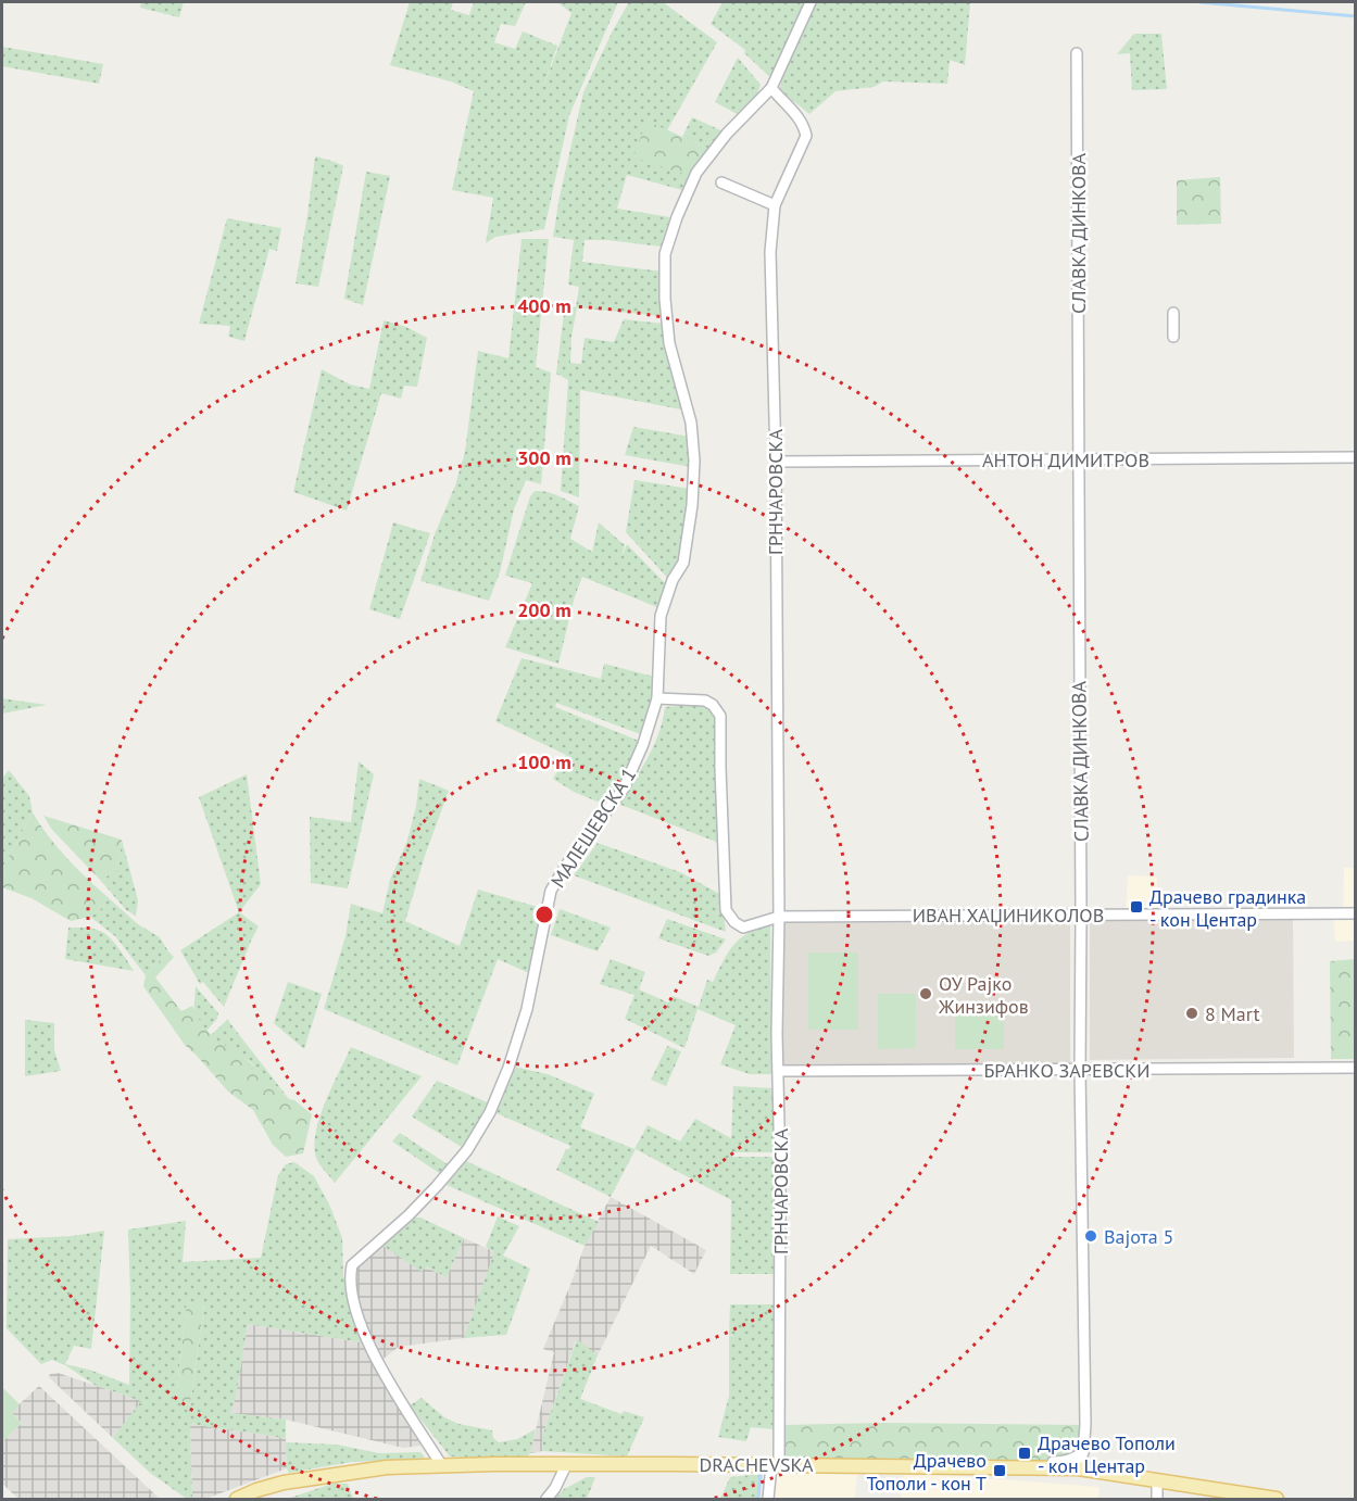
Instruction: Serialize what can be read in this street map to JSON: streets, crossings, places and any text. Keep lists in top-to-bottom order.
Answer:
{
  "streets": {
    "main road": ["DRACHEVSKA"],
    "street": [
      "СЛАВКА ДИНКОВА",
      "АНТОН ДИМИТРОВ",
      "ГРНЧАРОВСКА",
      "МАЛЕШЕВСКА 1",
      "ИВАН ХАЏИНИКОЛОВ",
      "БРАНКО ЗАРЕВСКИ"
    ]
  },
  "crossings": [
    ["СЛАВКА ДИНКОВА", "АНТОН ДИМИТРОВ"],
    ["СЛАВКА ДИНКОВА", "ИВАН ХАЏИНИКОЛОВ"],
    ["СЛАВКА ДИНКОВА", "БРАНКО ЗАРЕВСКИ"],
    ["СЛАВКА ДИНКОВА", "DRACHEVSKA"],
    ["АНТОН ДИМИТРОВ", "ГРНЧАРОВСКА"],
    ["ГРНЧАРОВСКА", "МАЛЕШЕВСКА 1"],
    ["ГРНЧАРОВСКА", "ИВАН ХАЏИНИКОЛОВ"],
    ["ГРНЧАРОВСКА", "БРАНКО ЗАРЕВСКИ"],
    ["ГРНЧАРОВСКА", "DRACHEVSKA"],
    ["МАЛЕШЕВСКА 1", "DRACHEVSKA"]
  ],
  "places": {
    "transit": ["Драчево градинка - кон Центар", "Драчево Тополи - кон Центар", "Драчево Тополи - кон Т"],
    "other": ["ОУ Рајко Жинзифов", "8 Mart", "Вајота 5"]
  },
  "rings": [
    "400 m",
    "300 m",
    "200 m",
    "100 m"
  ]
}
